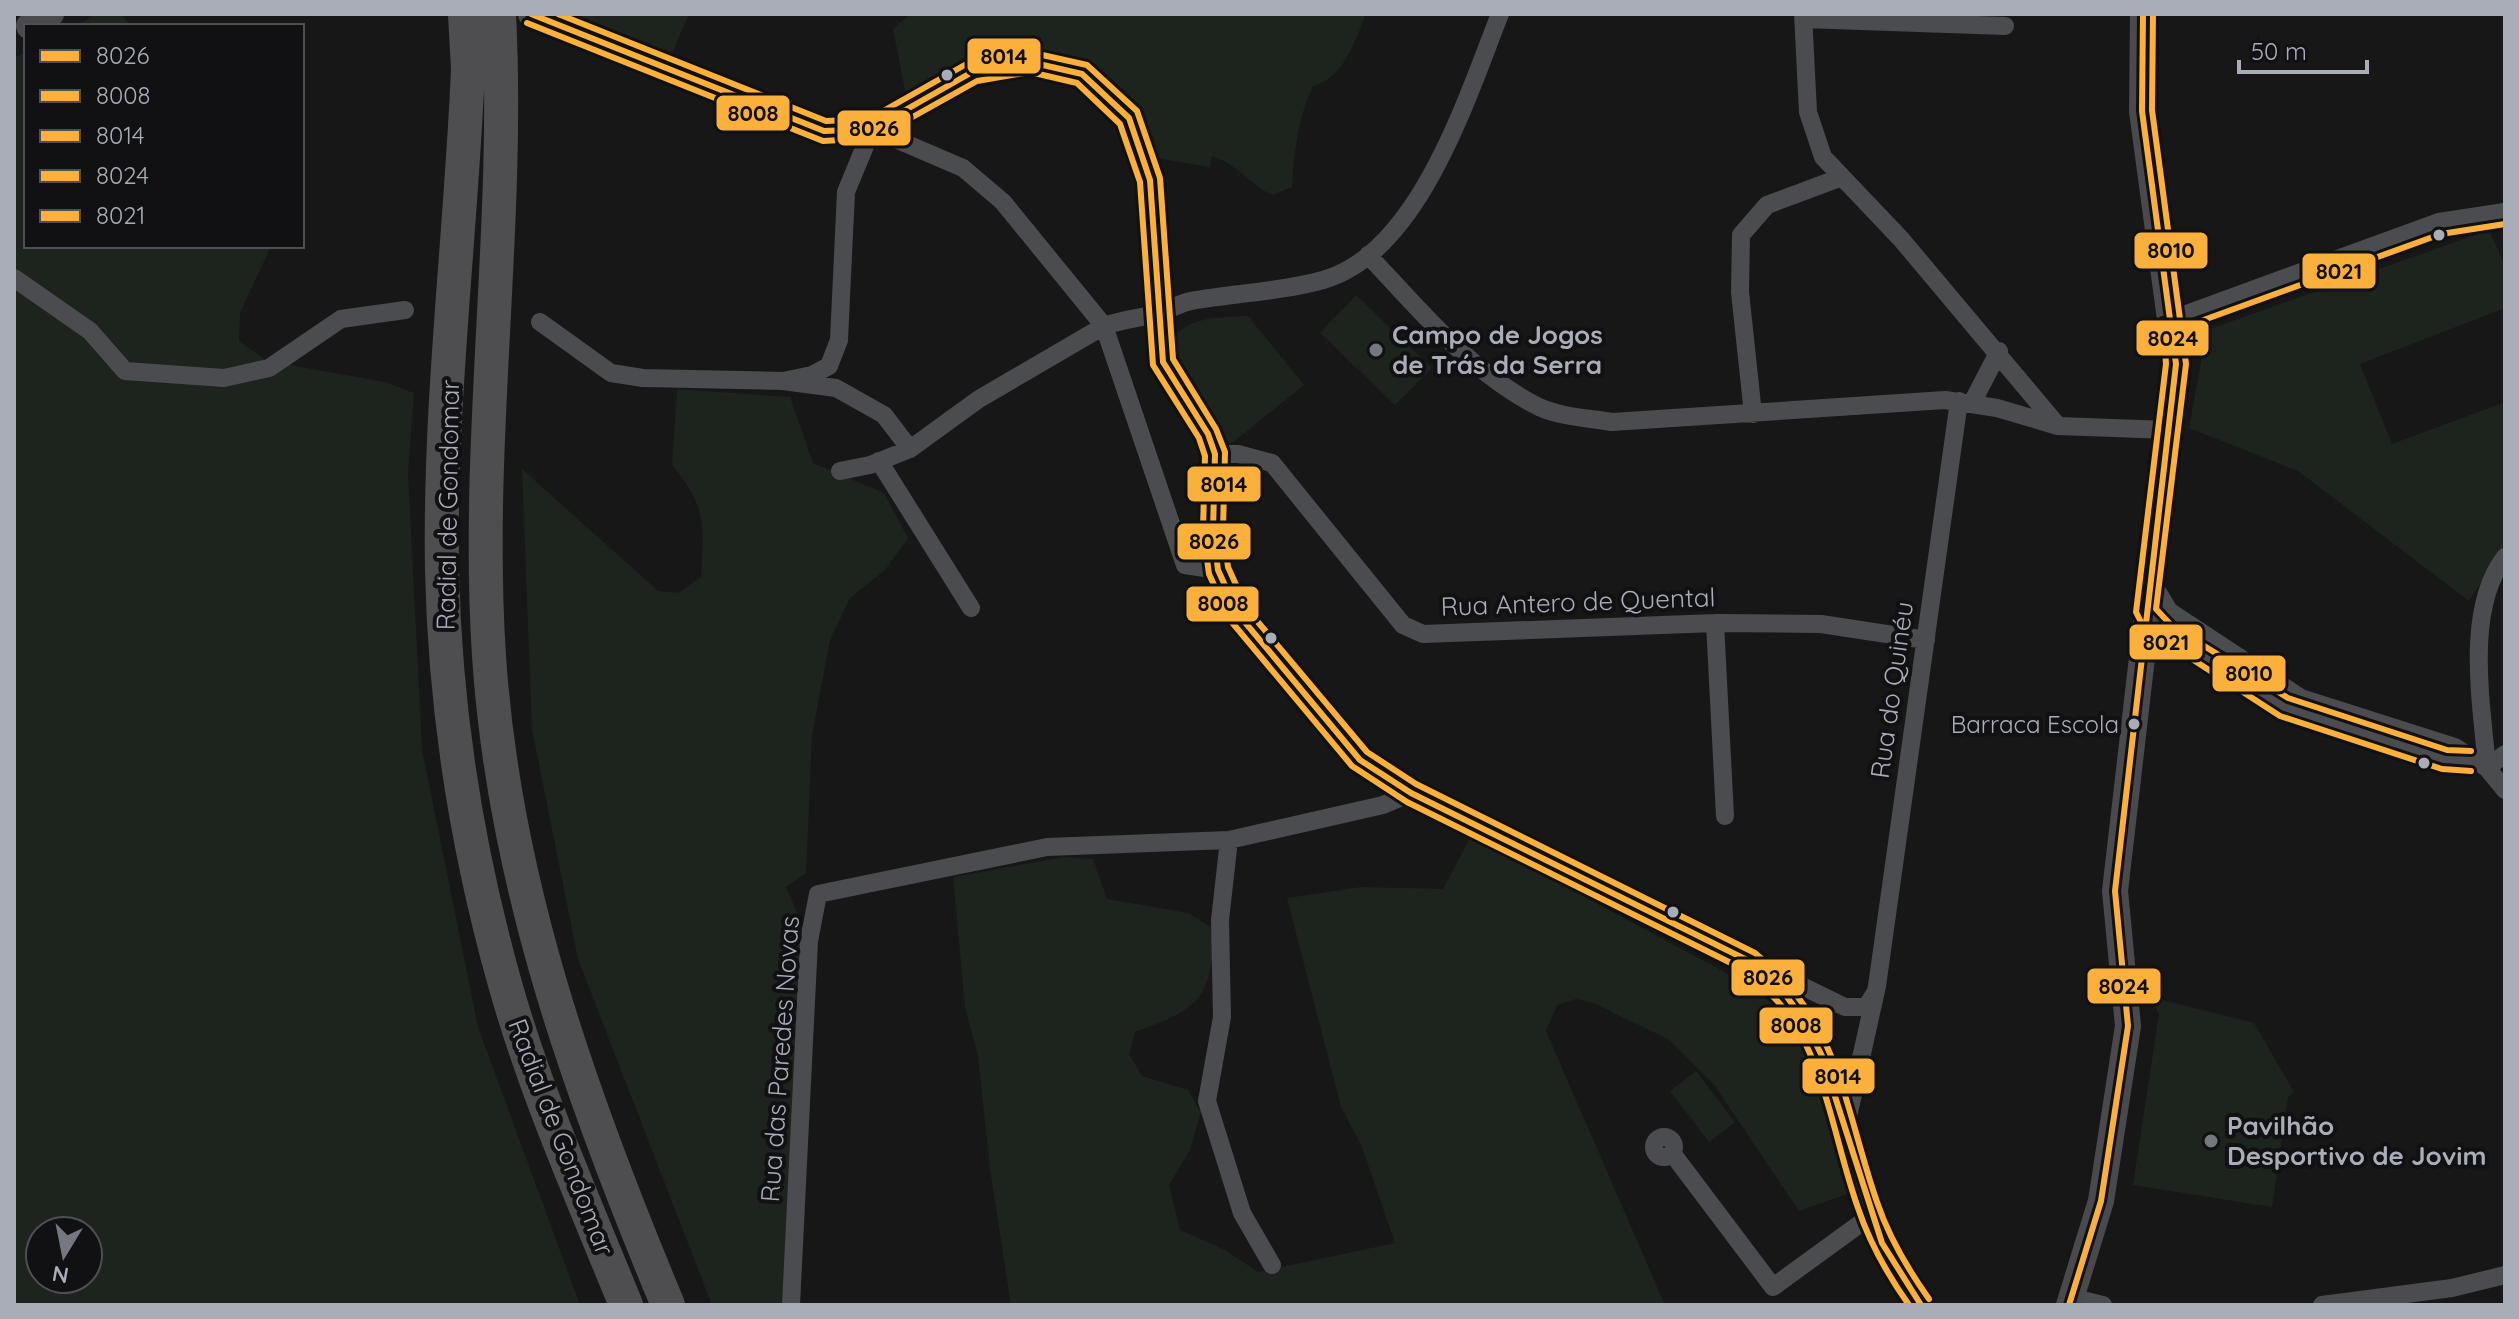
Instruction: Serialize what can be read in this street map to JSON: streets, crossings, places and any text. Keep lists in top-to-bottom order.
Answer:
{
  "streets": {
    "highway": ["Radial de Gondomar"],
    "street": ["Rua Antero de Quental", "Rua do Quinéu", "Rua das Paredes Novas"]
  },
  "crossings": [
    ["Rua Antero de Quental", "Rua do Quinéu"]
  ],
  "places": ["Campo de Jogos de Trás da Serra", "Barraca Escola", "Pavilhão Desportivo de Jovim"],
  "lines": [
    "transit line 8026",
    "transit line 8014",
    "transit line 8024",
    "transit line 8010",
    "transit line 8008",
    "transit line 8021"
  ],
  "legend": [
    "8026",
    "8008",
    "8014",
    "8024",
    "8021"
  ],
  "scale_bar": "50 m",
  "north": "bottom"
}
